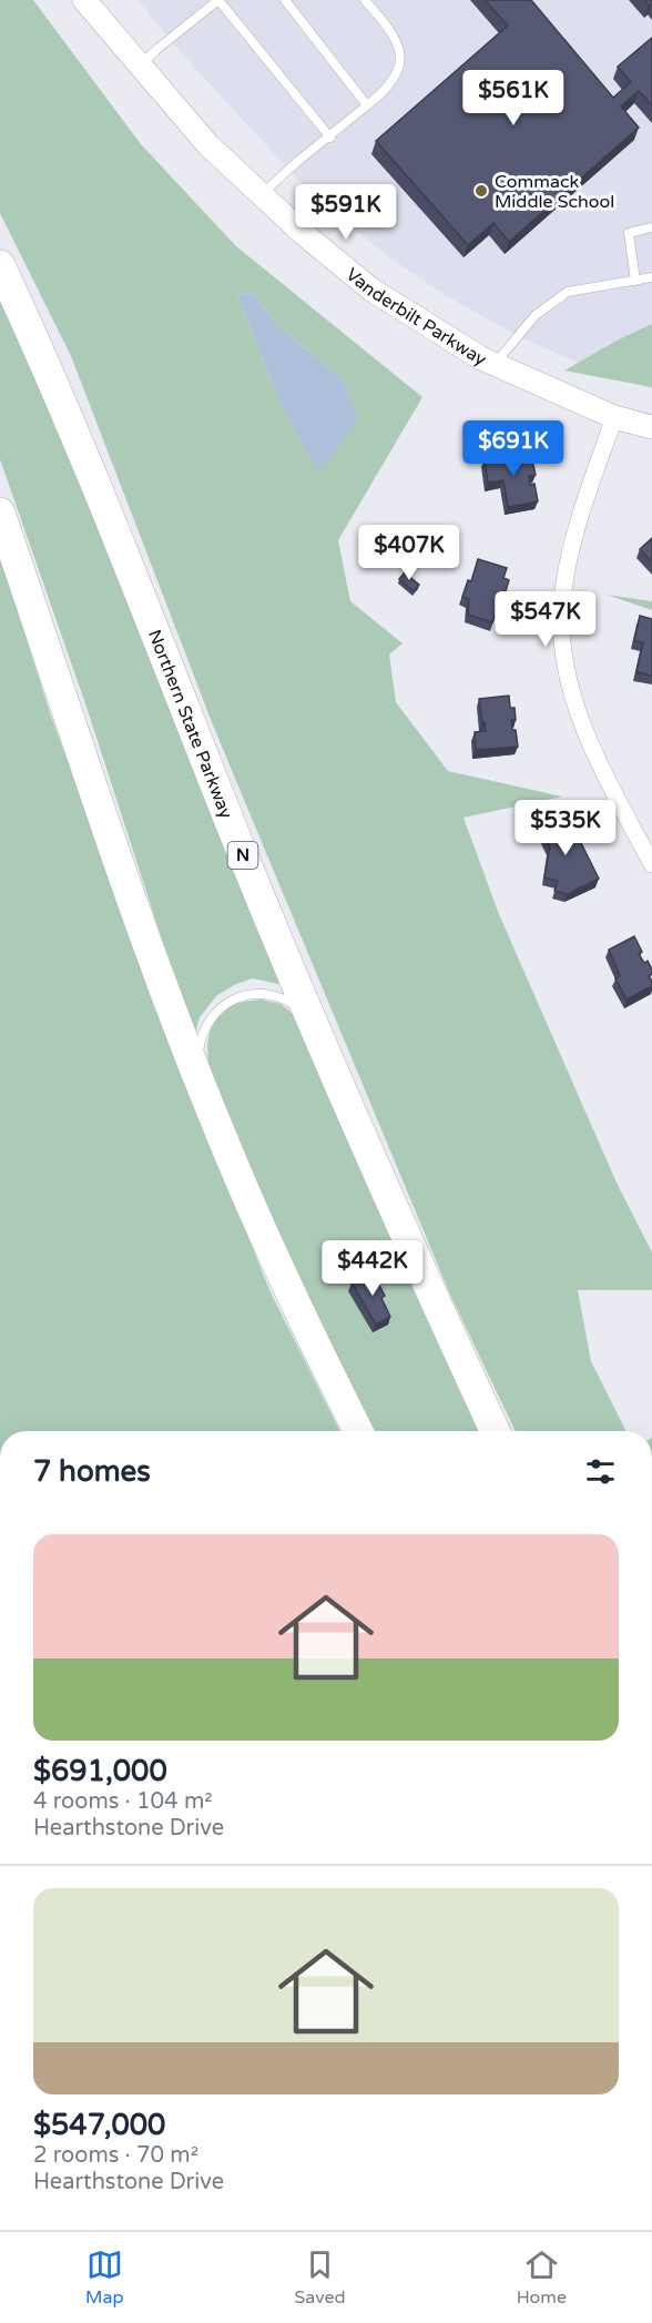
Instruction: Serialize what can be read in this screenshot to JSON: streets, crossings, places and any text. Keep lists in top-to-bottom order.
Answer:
{
  "streets": {
    "highway": ["Northern State Parkway", "N"],
    "main road": ["Vanderbilt Parkway"]
  },
  "places": ["Commack Middle School"],
  "page": {
    "price": [
      "$561K",
      "$591K",
      "$691K",
      "$407K",
      "$547K",
      "$535K",
      "$442K"
    ],
    "heading": "7 homes",
    "list": [
      {
        "name": "$691,000",
        "note": "4 rooms · 104 m² · Hearthstone Drive"
      },
      {
        "name": "$547,000",
        "note": "2 rooms · 70 m² · Hearthstone Drive"
      }
    ],
    "tabs": ["Map", "Saved", "Home"]
  }
}
